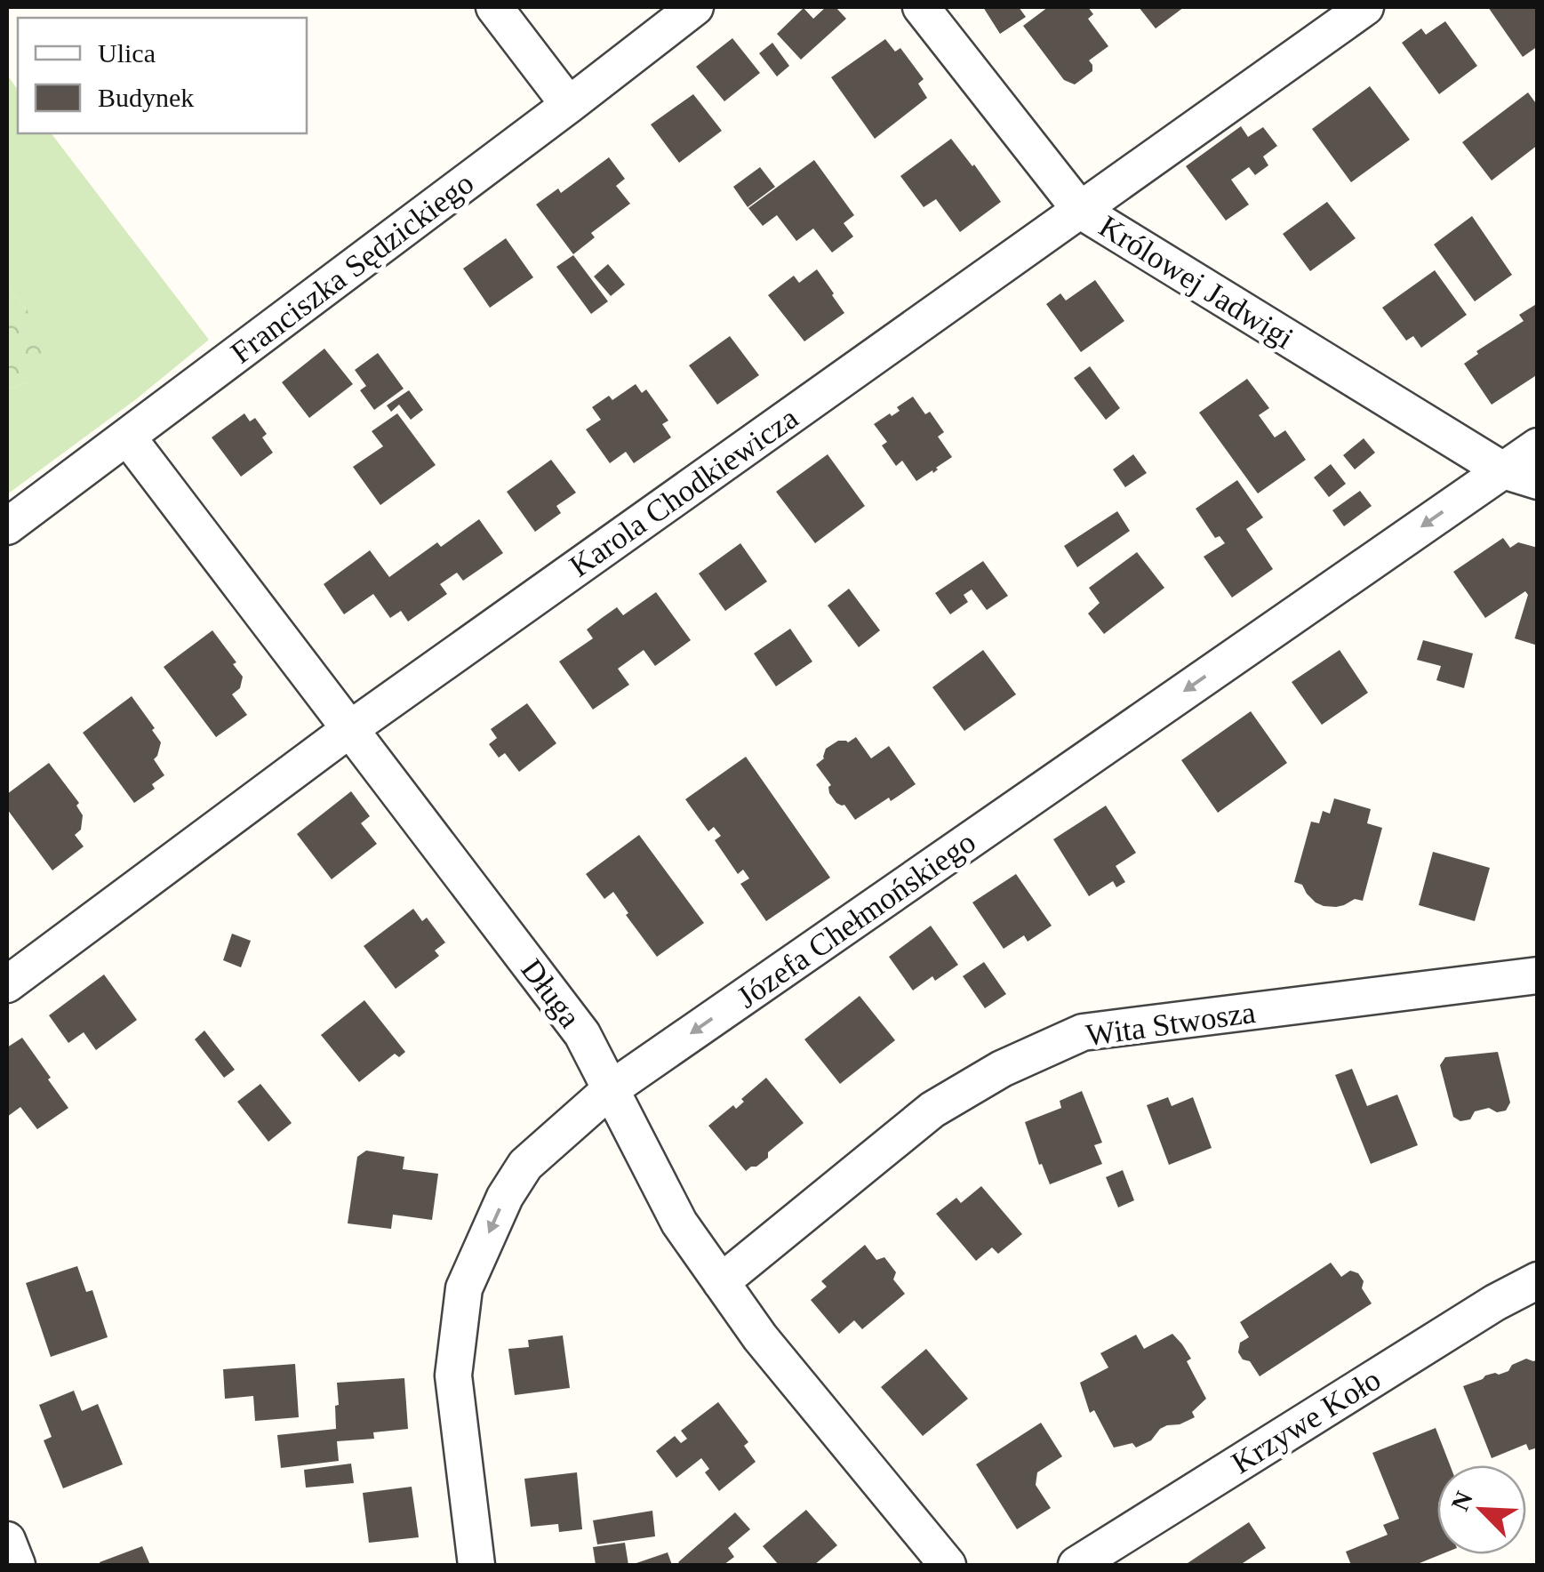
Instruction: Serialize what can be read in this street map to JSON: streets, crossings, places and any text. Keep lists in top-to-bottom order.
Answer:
{
  "streets": {
    "street": [
      "Franciszka Sędzickiego",
      "Królowej Jadwigi",
      "Karola Chodkiewicza",
      "Józefa Chełmońskiego",
      "Długa",
      "Wita Stwosza",
      "Krzywe Koło"
    ]
  },
  "crossings": [
    ["Franciszka Sędzickiego", "Długa"],
    ["Królowej Jadwigi", "Karola Chodkiewicza"],
    ["Królowej Jadwigi", "Józefa Chełmońskiego"],
    ["Karola Chodkiewicza", "Długa"],
    ["Józefa Chełmońskiego", "Długa"],
    ["Długa", "Wita Stwosza"]
  ],
  "one_way": ["Józefa Chełmońskiego"],
  "legend": ["Ulica", "Budynek"],
  "north": "top left"
}
